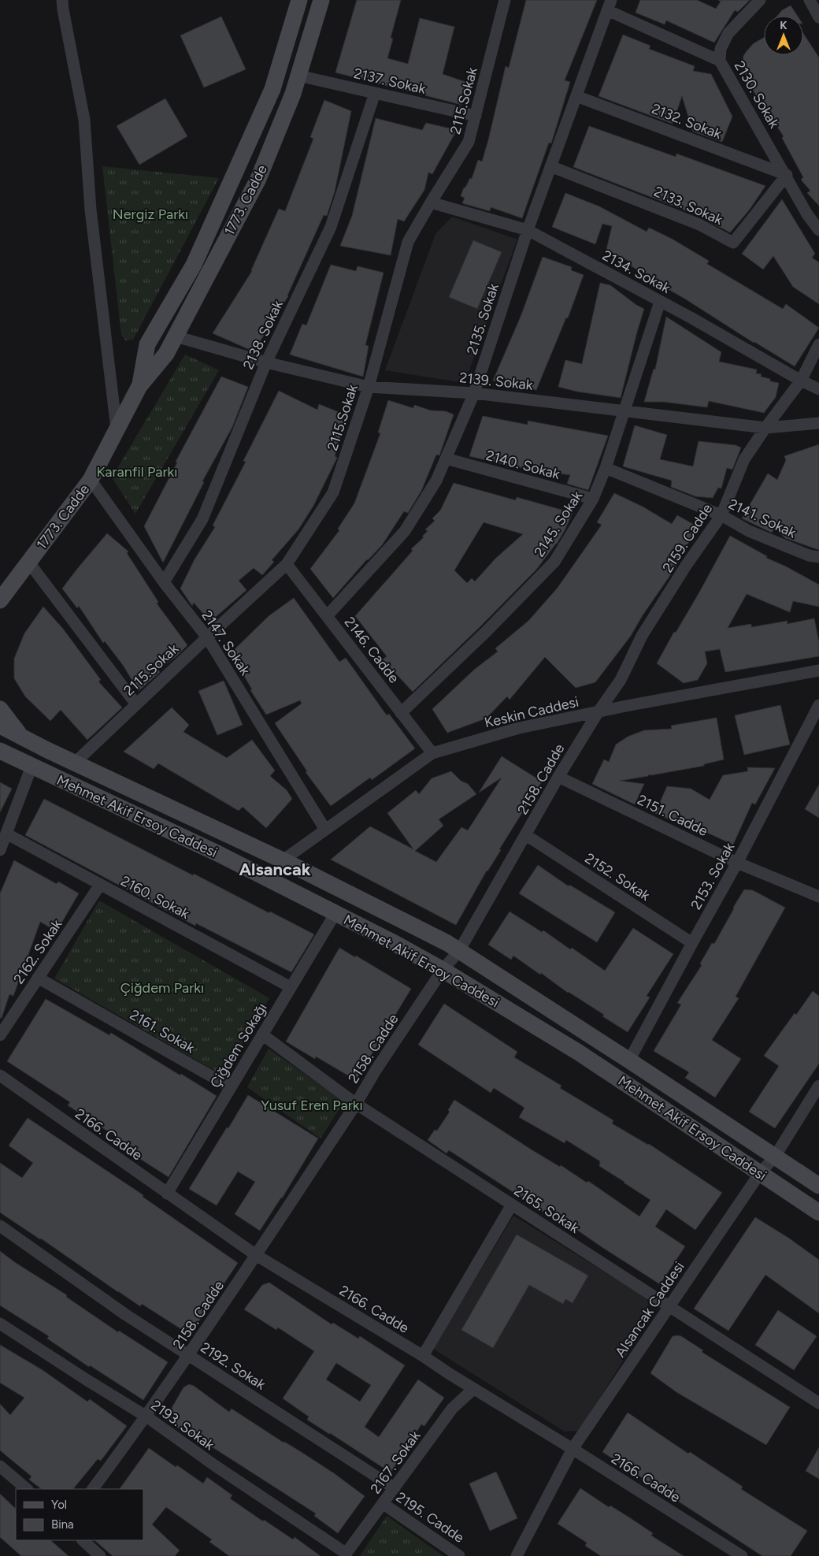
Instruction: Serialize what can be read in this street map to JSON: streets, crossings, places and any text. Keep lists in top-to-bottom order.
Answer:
{
  "streets": {
    "street": [
      "2137. Sokak",
      "2130. Sokak",
      "2115.Sokak",
      "2132. Sokak",
      "1773. Cadde",
      "2133. Sokak",
      "2134. Sokak",
      "2135. Sokak",
      "2138. Sokak",
      "2139. Sokak",
      "2140. Sokak",
      "2141. Sokak",
      "2145. Sokak",
      "2159. Cadde",
      "2147. Sokak",
      "2146. Cadde",
      "Keskin Caddesi",
      "2158. Cadde",
      "2151. Cadde",
      "Mehmet Akif Ersoy Caddesi",
      "2153. Sokak",
      "2152. Sokak",
      "2160. Sokak",
      "2162. Sokak",
      "2161. Sokak",
      "Çiğdem Sokağı",
      "2166. Cadde",
      "2165. Sokak",
      "Alsancak Caddesi",
      "2192. Sokak",
      "2193. Sokak",
      "2167. Sokak",
      "2195. Cadde"
    ]
  },
  "crossings": [
    ["2137. Sokak", "2115.Sokak"],
    ["2137. Sokak", "1773. Cadde"],
    ["2137. Sokak", "2138. Sokak"],
    ["2130. Sokak", "2132. Sokak"],
    ["2130. Sokak", "2133. Sokak"],
    ["2130. Sokak", "2135. Sokak"],
    ["2115.Sokak", "2134. Sokak"],
    ["2115.Sokak", "2139. Sokak"],
    ["2115.Sokak", "2147. Sokak"],
    ["2115.Sokak", "2146. Cadde"],
    ["2115.Sokak", "Mehmet Akif Ersoy Caddesi"],
    ["2132. Sokak", "2133. Sokak"],
    ["2132. Sokak", "2135. Sokak"],
    ["1773. Cadde", "2139. Sokak"],
    ["1773. Cadde", "2147. Sokak"],
    ["2133. Sokak", "2135. Sokak"],
    ["2134. Sokak", "2135. Sokak"],
    ["2134. Sokak", "2145. Sokak"],
    ["2134. Sokak", "2159. Cadde"],
    ["2135. Sokak", "2139. Sokak"],
    ["2135. Sokak", "2140. Sokak"],
    ["2135. Sokak", "2146. Cadde"],
    ["2138. Sokak", "2139. Sokak"],
    ["2138. Sokak", "2147. Sokak"],
    ["2139. Sokak", "2145. Sokak"],
    ["2139. Sokak", "2159. Cadde"],
    ["2140. Sokak", "2145. Sokak"],
    ["2141. Sokak", "2145. Sokak"],
    ["2141. Sokak", "2159. Cadde"],
    ["2145. Sokak", "2146. Cadde"],
    ["2159. Cadde", "Keskin Caddesi"],
    ["2159. Cadde", "2158. Cadde"],
    ["2147. Sokak", "Keskin Caddesi"],
    ["2146. Cadde", "Keskin Caddesi"],
    ["Keskin Caddesi", "2158. Cadde"],
    ["Keskin Caddesi", "Mehmet Akif Ersoy Caddesi"],
    ["2158. Cadde", "2151. Cadde"],
    ["2158. Cadde", "Mehmet Akif Ersoy Caddesi"],
    ["2158. Cadde", "2152. Sokak"],
    ["2158. Cadde", "2166. Cadde"],
    ["2158. Cadde", "2165. Sokak"],
    ["2158. Cadde", "2192. Sokak"],
    ["2158. Cadde", "2193. Sokak"],
    ["2151. Cadde", "2153. Sokak"],
    ["Mehmet Akif Ersoy Caddesi", "2153. Sokak"],
    ["Mehmet Akif Ersoy Caddesi", "Çiğdem Sokağı"],
    ["Mehmet Akif Ersoy Caddesi", "Alsancak Caddesi"],
    ["2153. Sokak", "2152. Sokak"],
    ["2160. Sokak", "2162. Sokak"],
    ["2160. Sokak", "Çiğdem Sokağı"],
    ["2162. Sokak", "2161. Sokak"],
    ["2161. Sokak", "Çiğdem Sokağı"],
    ["Çiğdem Sokağı", "2166. Cadde"],
    ["Çiğdem Sokağı", "2165. Sokak"],
    ["2166. Cadde", "Alsancak Caddesi"],
    ["2166. Cadde", "2167. Sokak"],
    ["2165. Sokak", "Alsancak Caddesi"],
    ["2192. Sokak", "2167. Sokak"],
    ["2193. Sokak", "2167. Sokak"],
    ["2167. Sokak", "2195. Cadde"]
  ],
  "districts": ["Alsancak"],
  "parks": [
    "Nergiz Parkı",
    "Karanfil Parkı",
    "Çiğdem Parkı",
    "Yusuf Eren Parkı"
  ],
  "legend": ["Yol", "Bina"],
  "north": "top"
}
